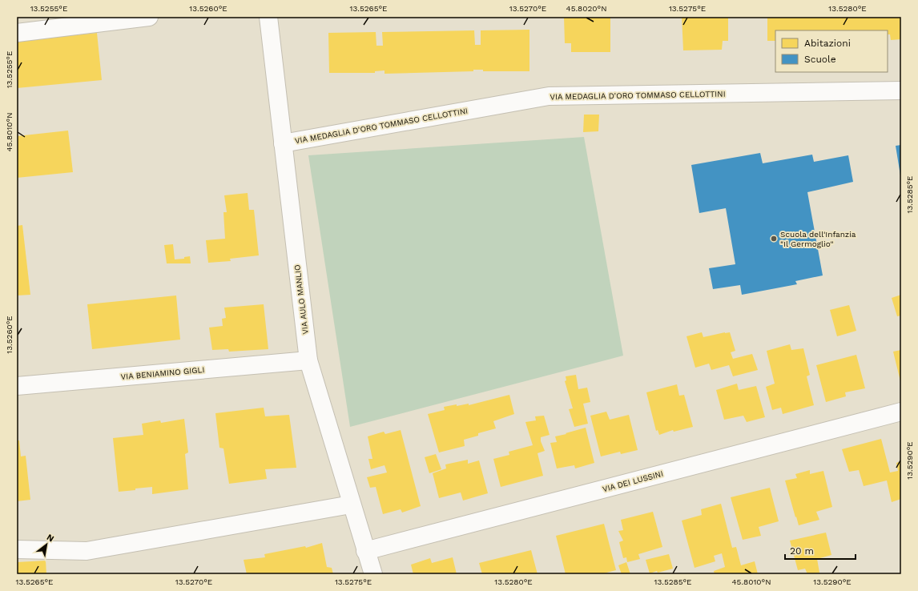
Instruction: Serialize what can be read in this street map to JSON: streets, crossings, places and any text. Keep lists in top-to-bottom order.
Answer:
{
  "streets": {
    "street": [
      "VIA MEDAGLIA D'ORO TOMMASO CELLOTTINI",
      "VIA AULO MANLIO",
      "VIA BENIAMINO GIGLI",
      "VIA DEI LUSSINI"
    ]
  },
  "crossings": [
    ["VIA MEDAGLIA D'ORO TOMMASO CELLOTTINI", "VIA AULO MANLIO"],
    ["VIA AULO MANLIO", "VIA BENIAMINO GIGLI"],
    ["VIA AULO MANLIO", "VIA DEI LUSSINI"]
  ],
  "places": ["Scuola dell'Infanzia \"Il Germoglio\""],
  "legend": ["Abitazioni", "Scuole"],
  "scale_bar": "20 m",
  "north": "top right",
  "coordinates": [
    "13.5255°E",
    "13.5260°E",
    "13.5265°E",
    "13.5270°E",
    "45.8020°N",
    "13.5275°E",
    "13.5280°E",
    "45.8010°N",
    "13.5285°E",
    "13.5290°E"
  ]
}
